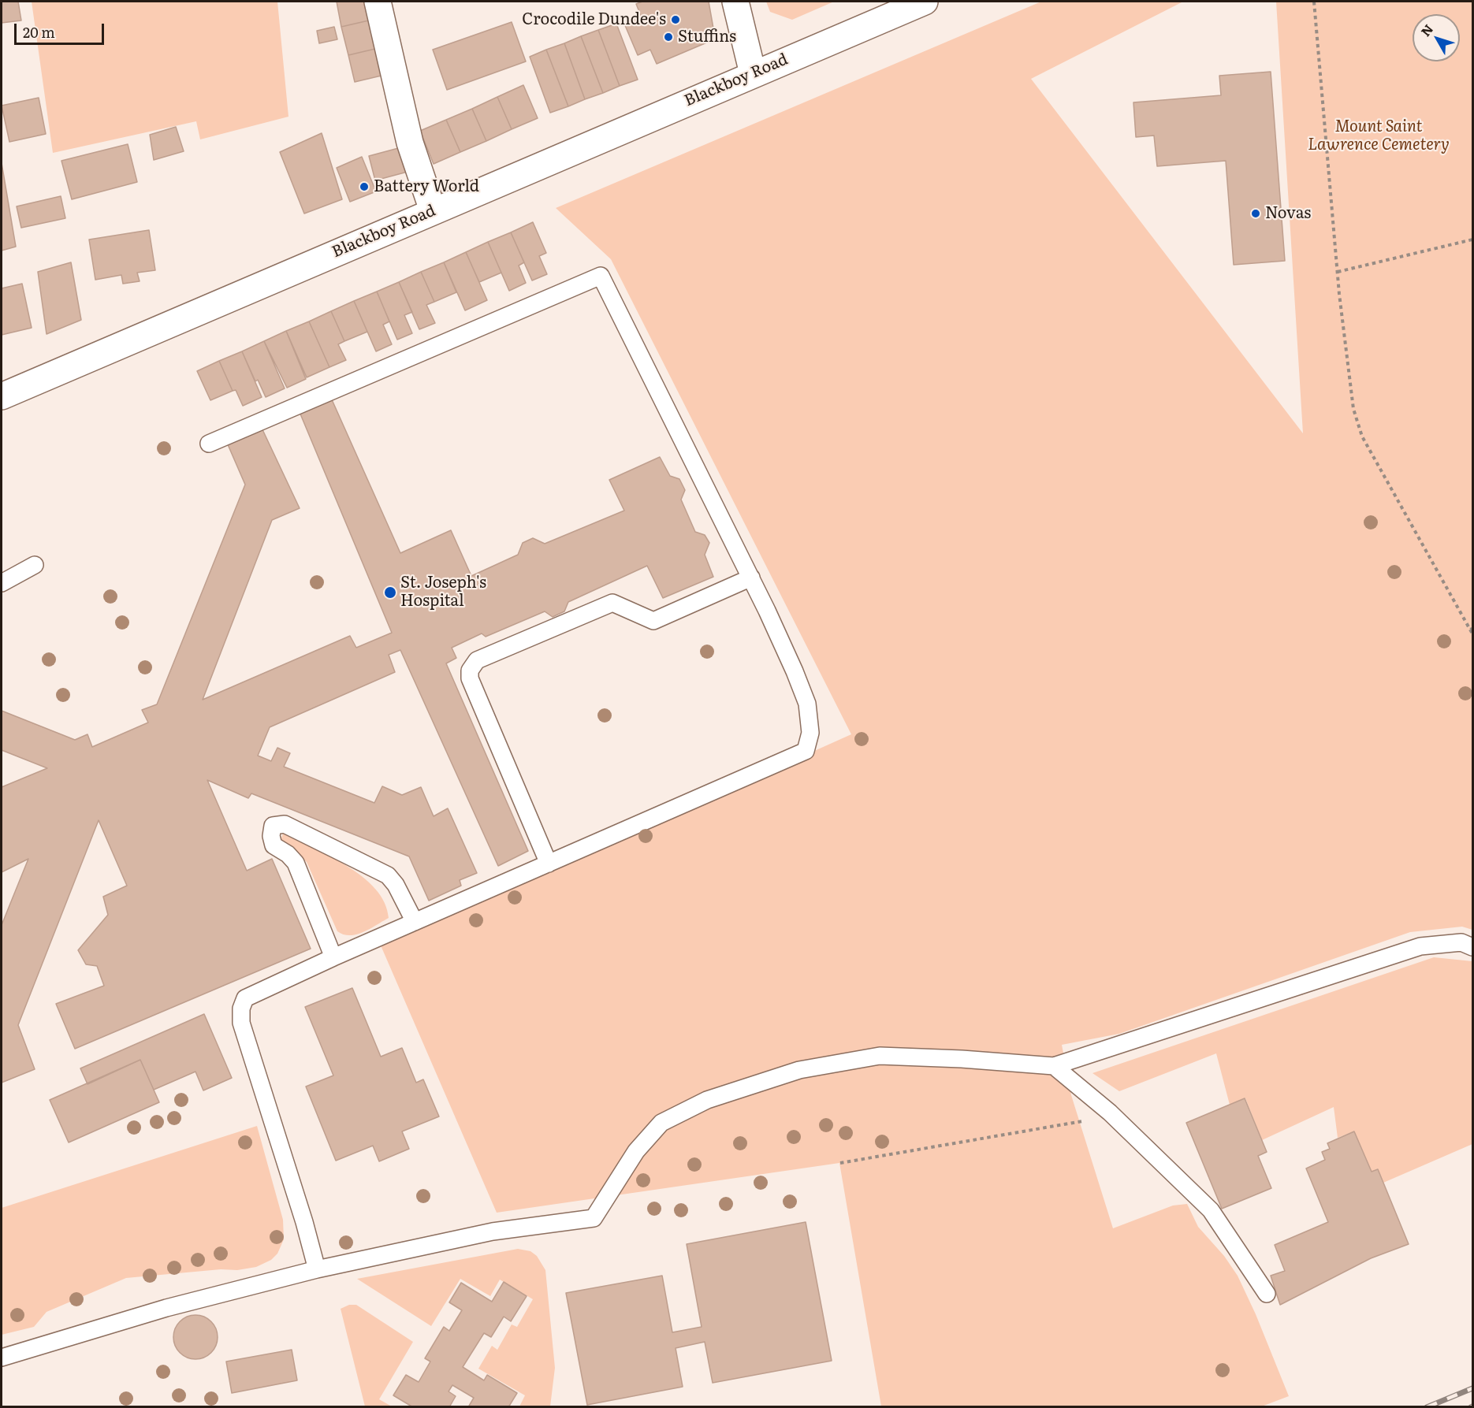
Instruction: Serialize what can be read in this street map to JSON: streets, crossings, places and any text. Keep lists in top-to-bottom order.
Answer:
{
  "streets": {
    "main road": ["Blackboy Road"]
  },
  "parks": ["Mount Saint Lawrence Cemetery"],
  "places": [
    "Crocodile Dundee's",
    "Stuffins",
    "Battery World",
    "Novas",
    "St. Joseph's Hospital"
  ],
  "scale_bar": "20 m",
  "north": "top left"
}
